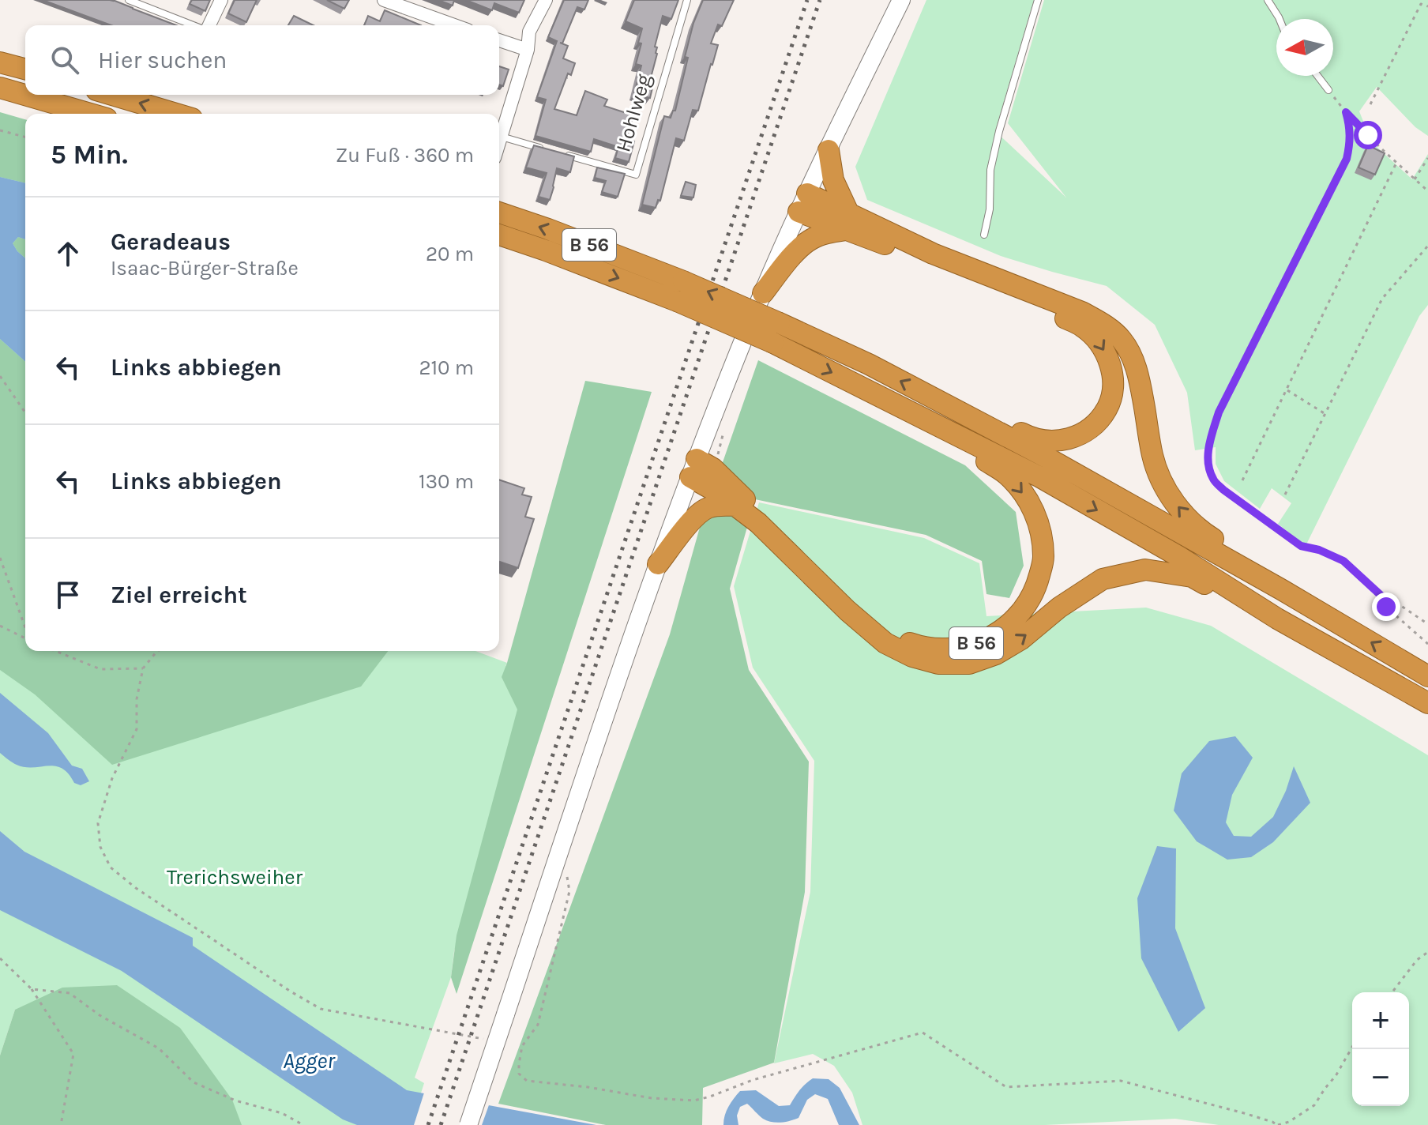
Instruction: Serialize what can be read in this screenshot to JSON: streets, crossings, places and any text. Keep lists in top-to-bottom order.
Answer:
{
  "streets": {
    "highway": ["B 56"],
    "lane": ["Hohlweg"]
  },
  "water": ["Agger"],
  "parks": ["Trerichsweiher"],
  "north": "left",
  "page": {
    "search": "Hier suchen",
    "heading": ["5 Min.", "Zu Fuß · 360 m"],
    "list": [
      ["Geradeaus", "Isaac-Bürger-Straße", "20 m"],
      ["Links abbiegen", "210 m"],
      ["Links abbiegen", "130 m"],
      "Ziel erreicht"
    ],
    "map_buttons": ["+", "−"]
  }
}
